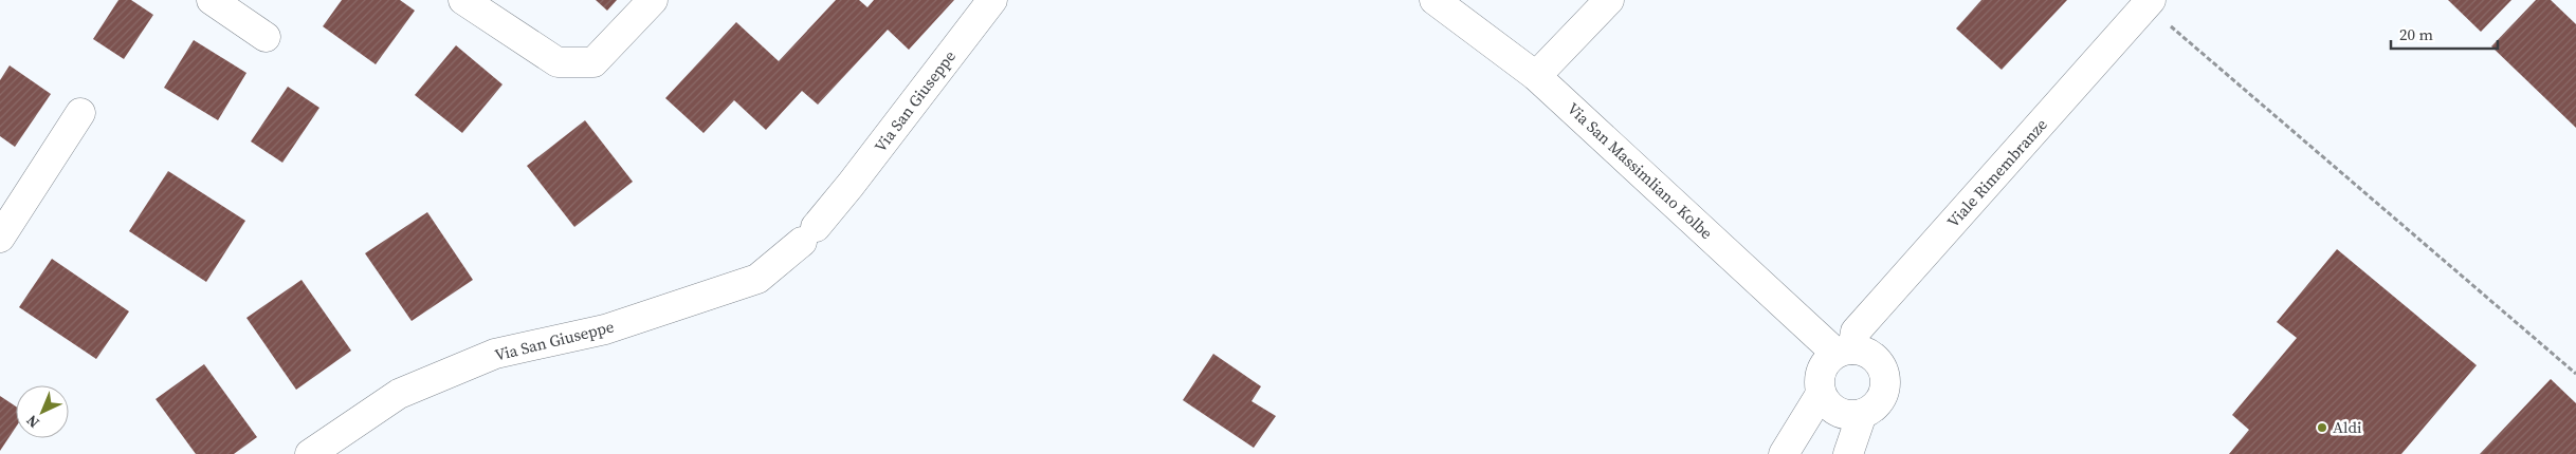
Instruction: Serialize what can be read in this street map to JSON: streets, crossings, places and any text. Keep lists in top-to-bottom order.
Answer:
{
  "streets": {
    "street": ["Via San Giuseppe", "Via San Massimliano Kolbe", "Viale Rimembranze"]
  },
  "crossings": [
    ["Via San Massimliano Kolbe", "Viale Rimembranze"]
  ],
  "places": ["Aldi"],
  "scale_bar": "20 m",
  "north": "bottom left"
}
